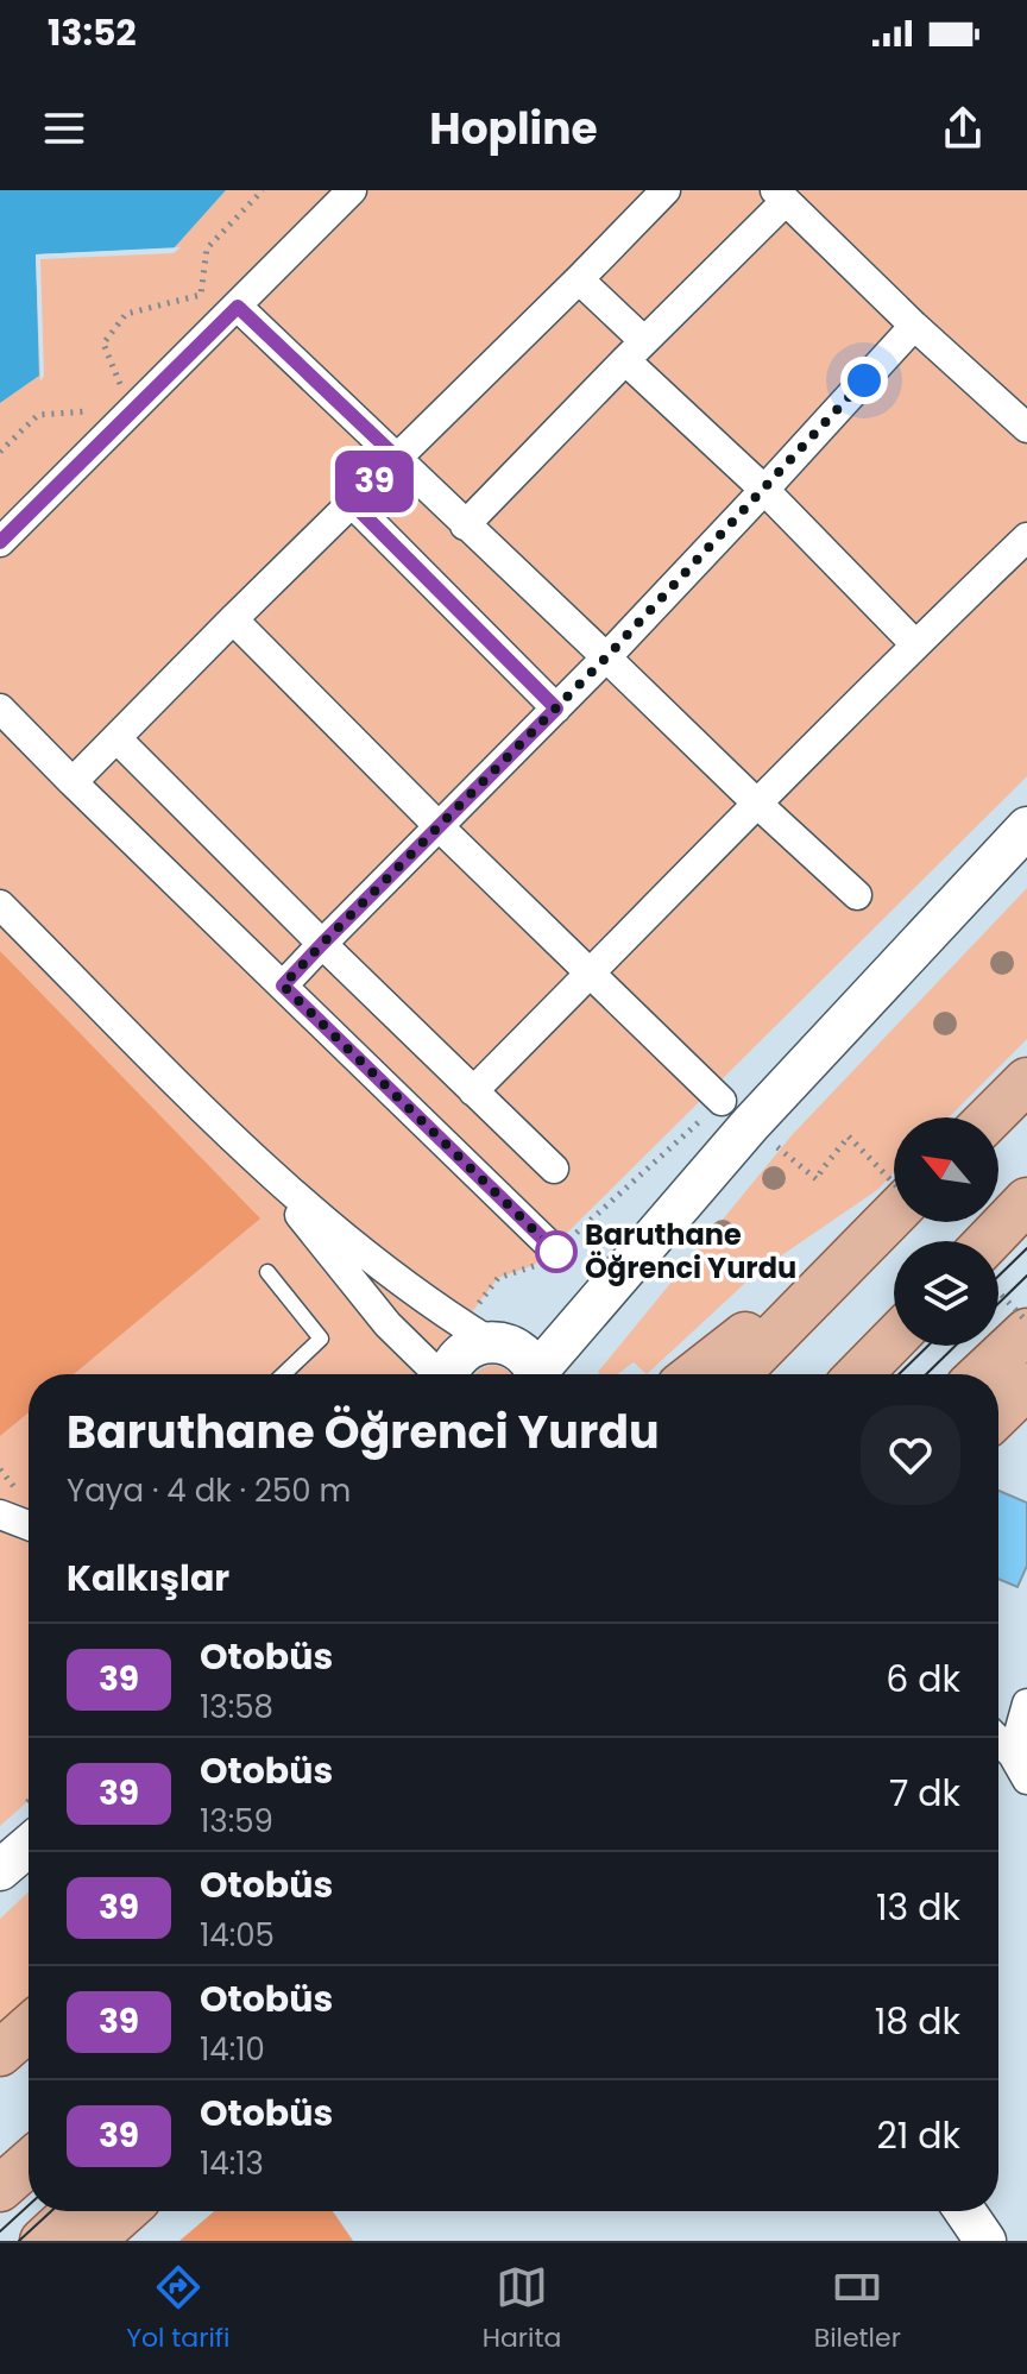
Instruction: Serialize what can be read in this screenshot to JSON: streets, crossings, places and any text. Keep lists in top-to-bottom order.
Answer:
{
  "places": ["Baruthane Öğrenci Yurdu"],
  "lines": ["bus line 39"],
  "north": "top left",
  "page": {
    "status": "13:52",
    "header": "Hopline",
    "on_map": "39",
    "heading": [
      ["Baruthane Öğrenci Yurdu", "Yaya · 4 dk · 250 m"],
      "Kalkışlar"
    ],
    "list": [
      {
        "mark": "39",
        "name": "Otobüs",
        "note": "13:58",
        "value": "6 dk"
      },
      {
        "mark": "39",
        "name": "Otobüs",
        "note": "13:59",
        "value": "7 dk"
      },
      {
        "mark": "39",
        "name": "Otobüs",
        "note": "14:05",
        "value": "13 dk"
      },
      {
        "mark": "39",
        "name": "Otobüs",
        "note": "14:10",
        "value": "18 dk"
      },
      {
        "mark": "39",
        "name": "Otobüs",
        "note": "14:13",
        "value": "21 dk"
      }
    ],
    "tabs": ["Yol tarifi", "Harita", "Biletler"]
  }
}
